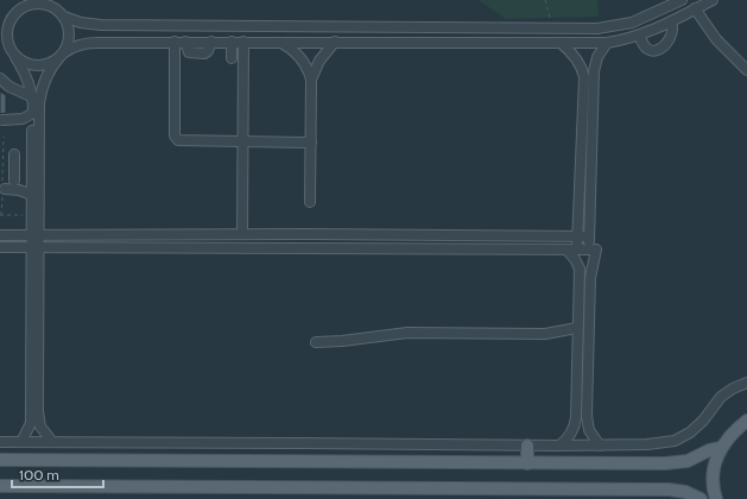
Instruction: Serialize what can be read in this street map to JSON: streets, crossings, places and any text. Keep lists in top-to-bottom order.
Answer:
{
  "scale_bar": "100 m"
}
